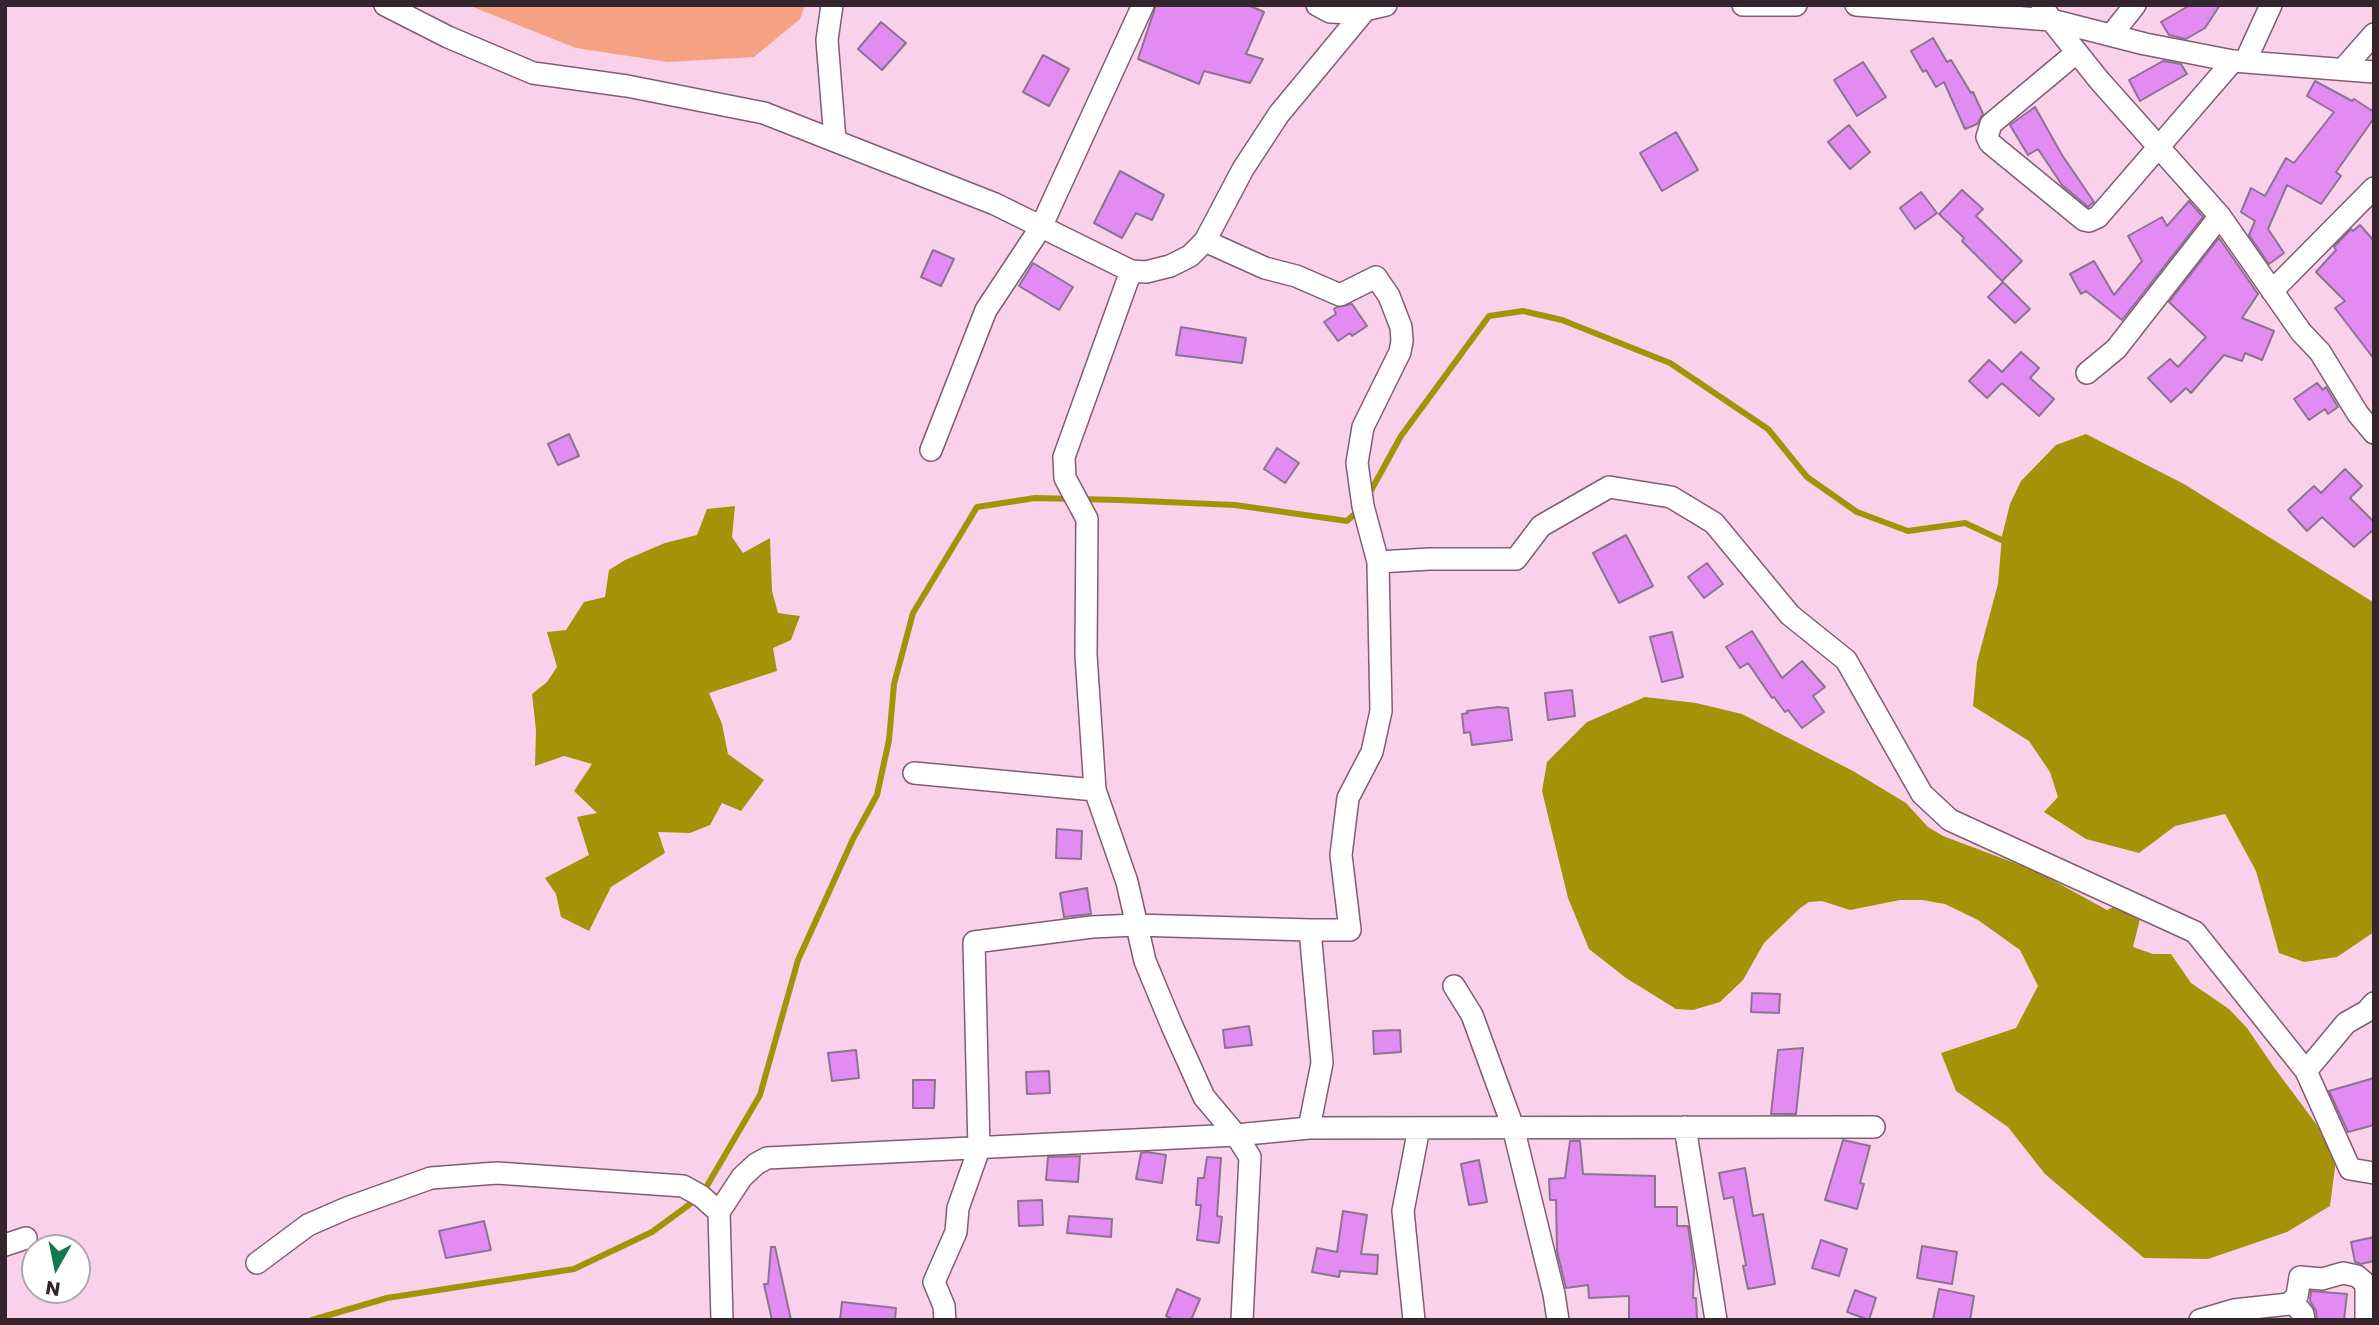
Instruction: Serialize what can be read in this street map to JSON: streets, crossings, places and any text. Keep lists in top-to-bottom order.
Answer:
{
  "north": "bottom"
}
